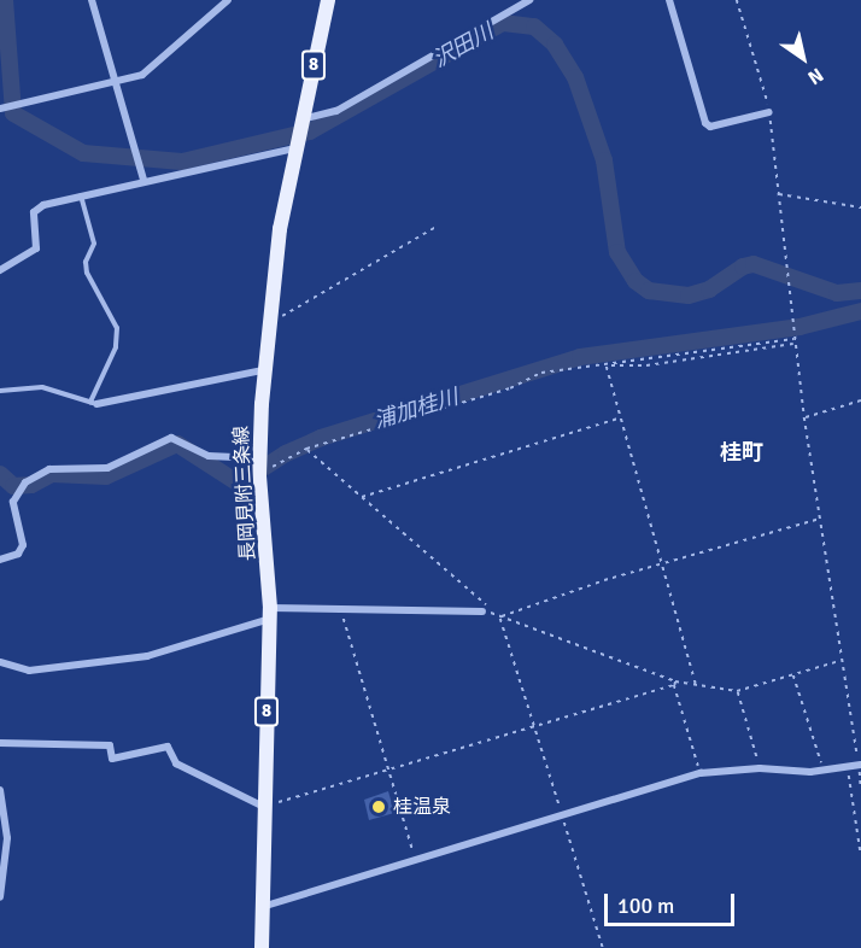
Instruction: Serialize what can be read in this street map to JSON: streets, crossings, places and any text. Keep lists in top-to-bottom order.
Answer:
{
  "streets": {
    "main road": ["8", "長岡見附三条線"]
  },
  "districts": ["桂町"],
  "water": ["沢田川", "浦加桂川"],
  "places": ["桂温泉"],
  "scale_bar": "100 m",
  "north": "bottom right"
}
